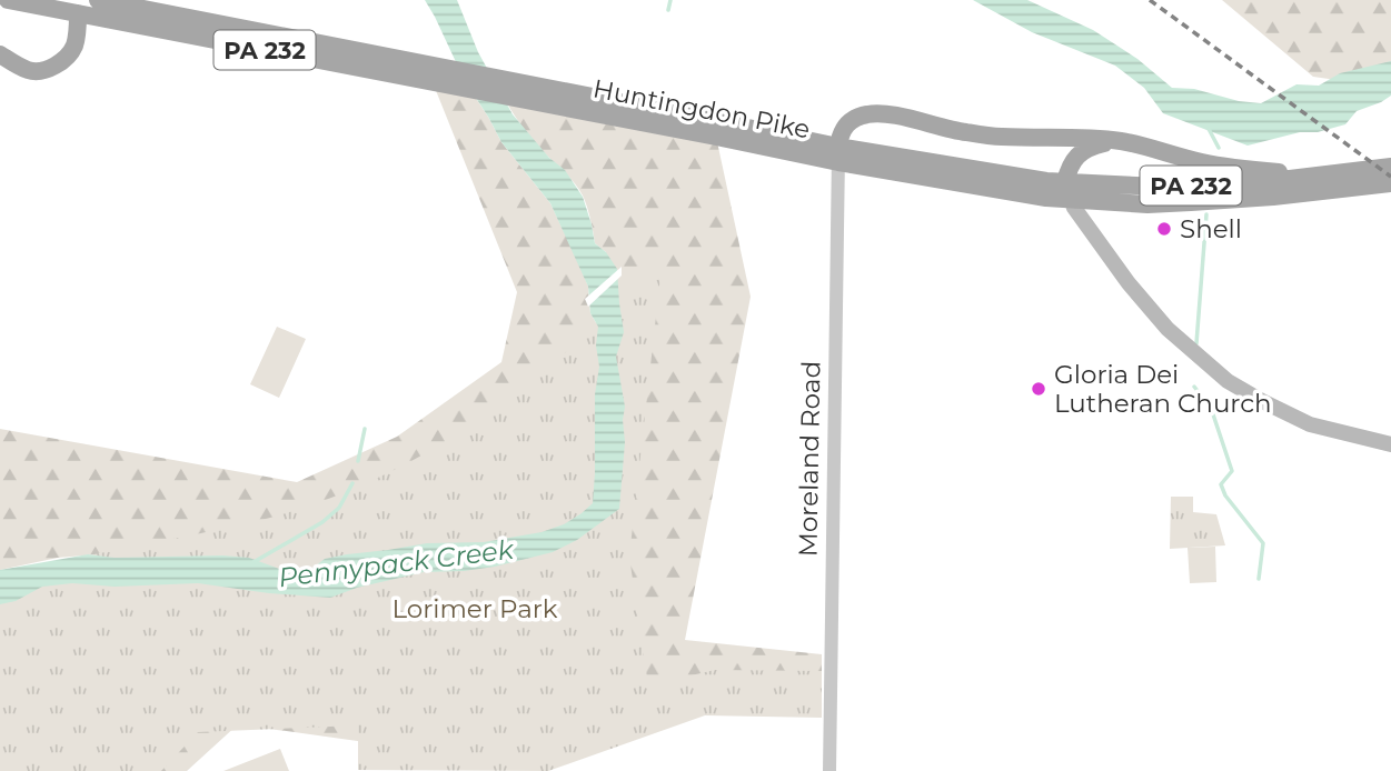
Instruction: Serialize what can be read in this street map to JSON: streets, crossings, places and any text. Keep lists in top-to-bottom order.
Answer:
{
  "streets": {
    "main road": ["PA 232", "Huntingdon Pike"],
    "street": ["Moreland Road"]
  },
  "crossings": [
    ["Huntingdon Pike", "Moreland Road"]
  ],
  "water": ["Pennypack Creek"],
  "parks": ["Lorimer Park"],
  "places": ["Shell", "Gloria Dei Lutheran Church"]
}
